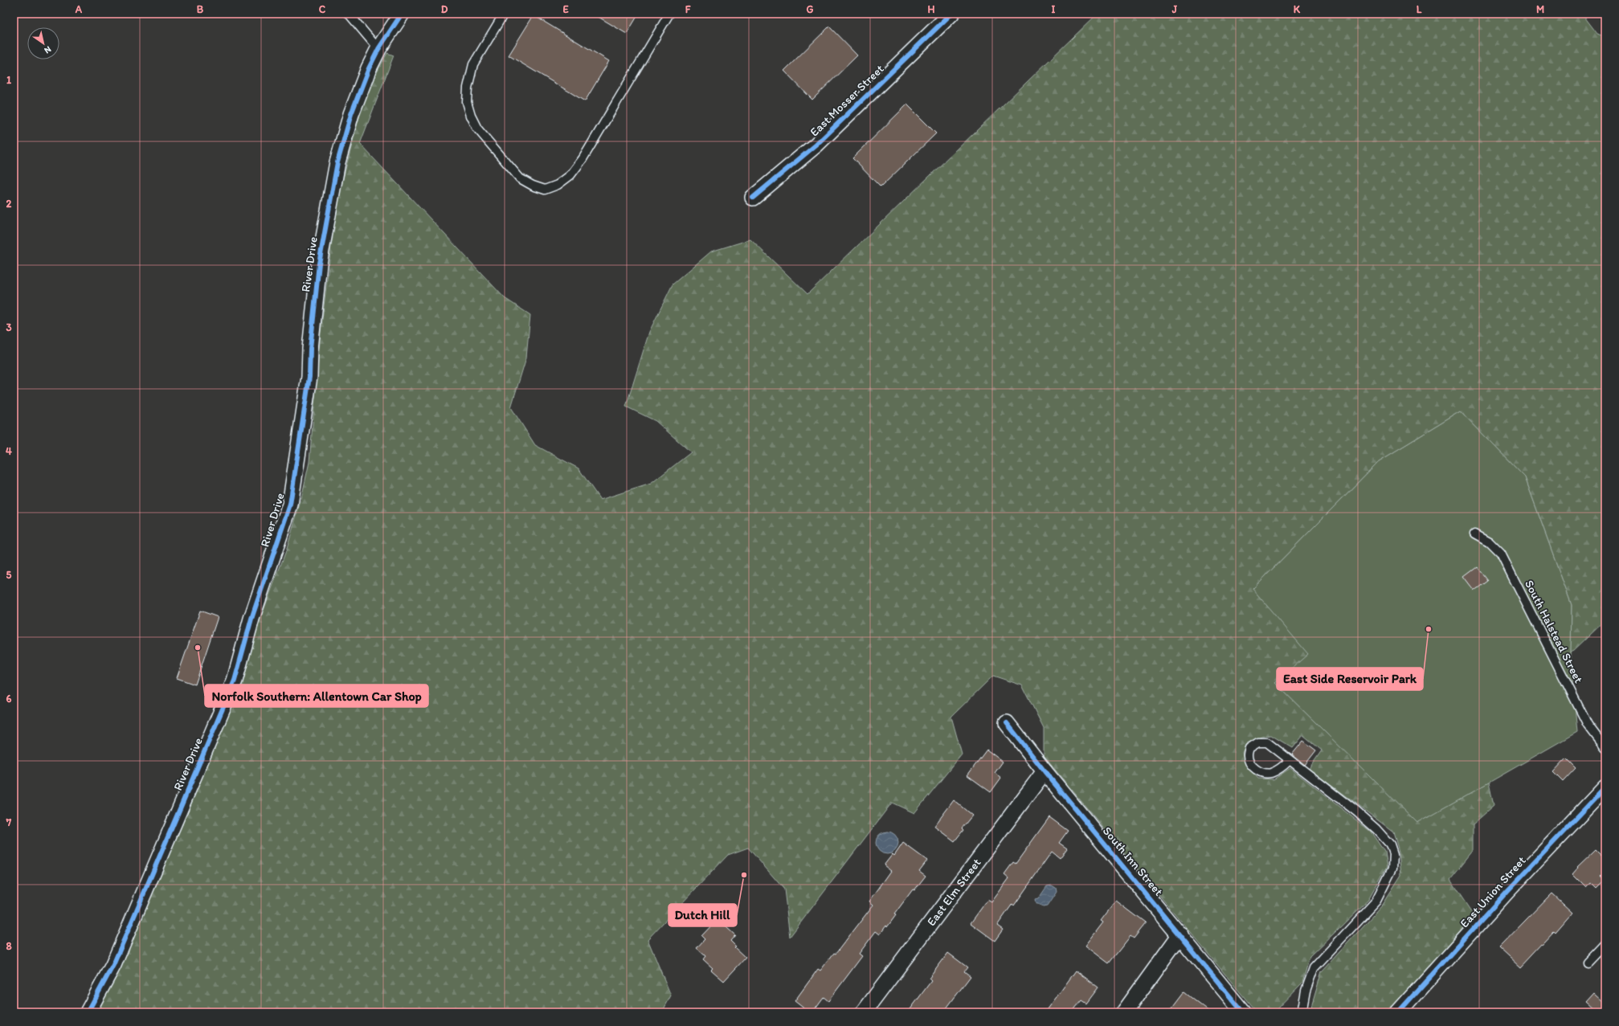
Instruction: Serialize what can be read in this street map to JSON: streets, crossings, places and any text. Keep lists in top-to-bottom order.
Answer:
{
  "streets": {
    "street": [
      "East Mosser Street",
      "River Drive",
      "South Inn Street",
      "East Elm Street",
      "East Union Street"
    ],
    "lane": ["South Halstead Street"]
  },
  "crossings": [
    ["South Inn Street", "East Elm Street"]
  ],
  "places": ["East Side Reservoir Park", "Norfolk Southern: Allentown Car Shop", "Dutch Hill"],
  "north": "bottom right",
  "grid": {
    "columns": [
      "A",
      "B",
      "C",
      "D",
      "E",
      "F",
      "G",
      "H",
      "I",
      "J",
      "K",
      "L",
      "M"
    ],
    "rows": [
      "1",
      "2",
      "3",
      "4",
      "5",
      "6",
      "7",
      "8"
    ]
  }
}
